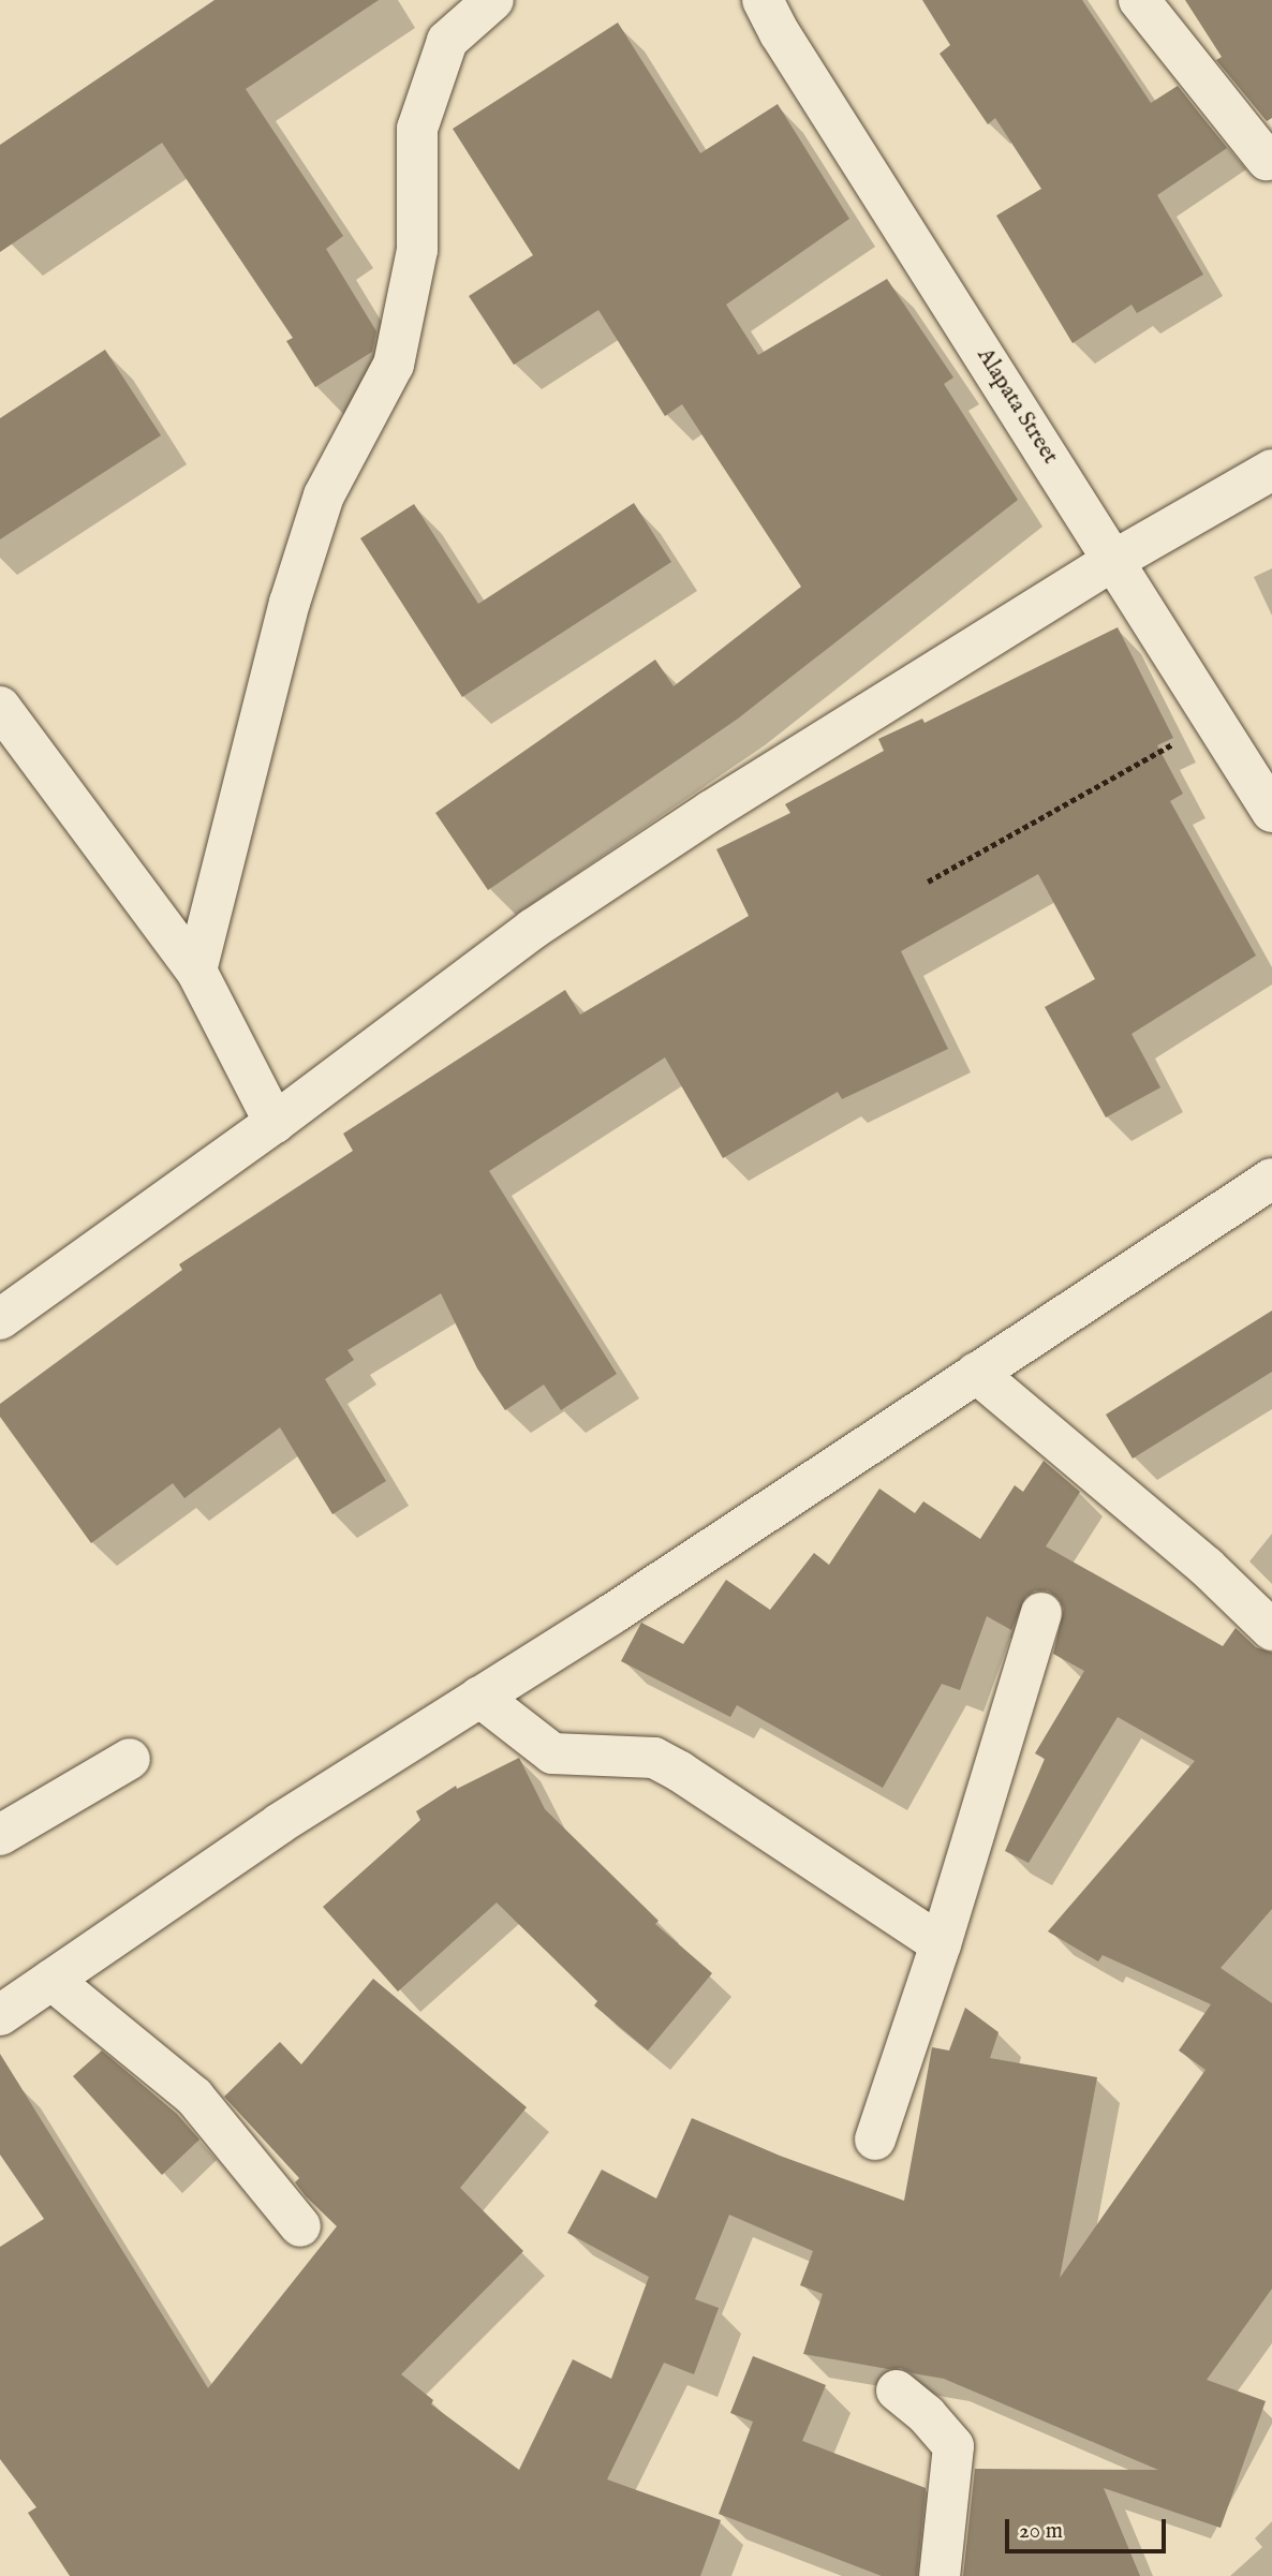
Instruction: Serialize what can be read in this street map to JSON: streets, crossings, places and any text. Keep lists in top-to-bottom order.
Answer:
{
  "streets": {
    "street": ["Alapata Street"]
  },
  "scale_bar": "20 m"
}
